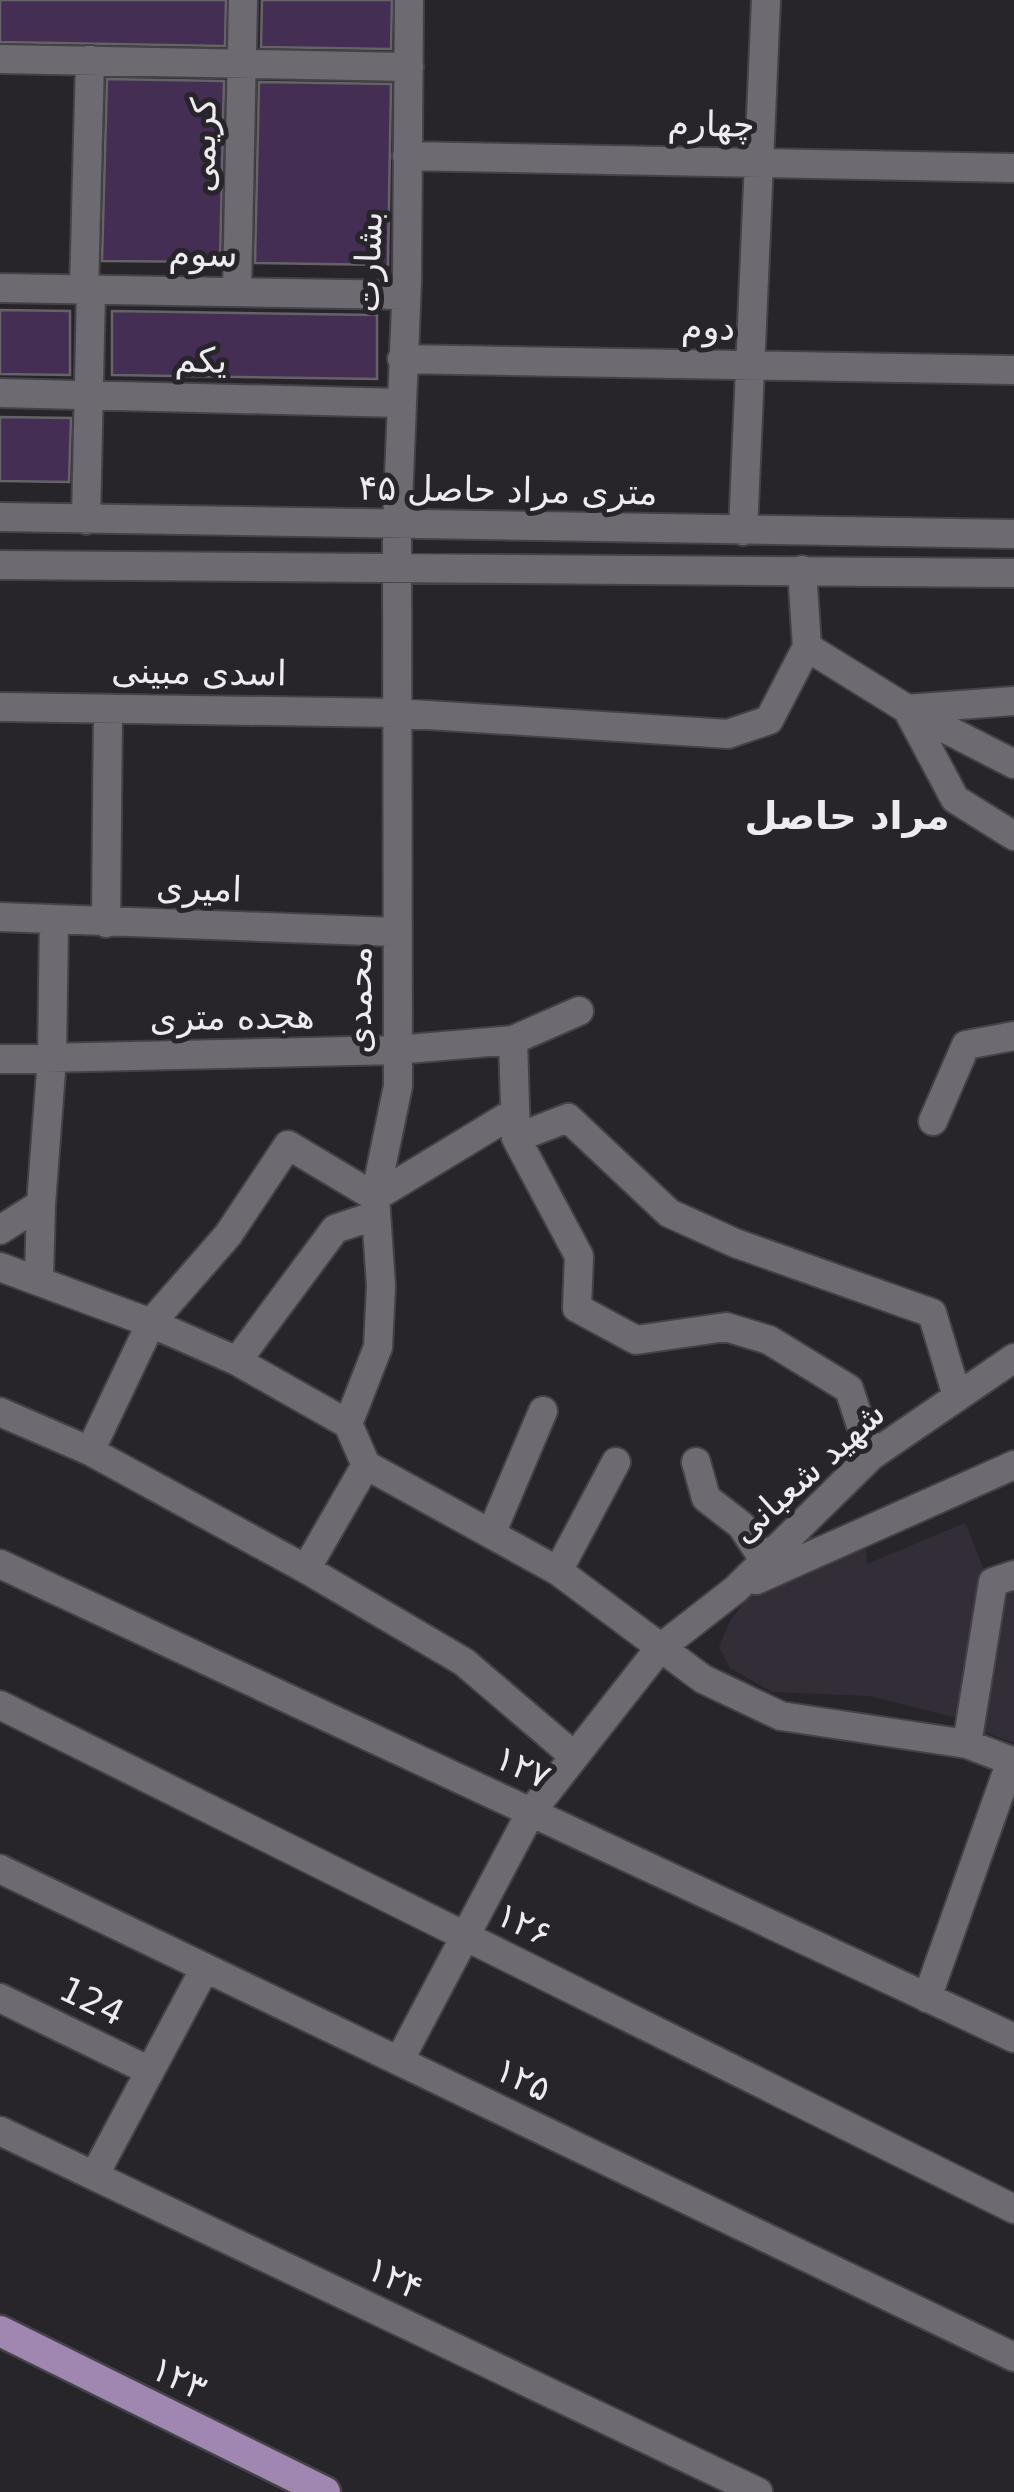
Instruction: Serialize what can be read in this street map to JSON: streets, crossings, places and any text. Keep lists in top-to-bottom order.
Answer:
{
  "streets": {
    "main road": ["۱۲۳"],
    "street": [
      "چهارم",
      "کریمی",
      "سوم",
      "بشارت",
      "دوم",
      "یکم",
      "۴۵ متری مراد حاصل",
      "اسدی مبینی",
      "امیری",
      "محمدی",
      "هجده متری",
      "شهید شعبانی",
      "۱۲۷",
      "۱۲۶",
      "124",
      "۱۲۵",
      "۱۲۴"
    ]
  },
  "crossings": [
    ["چهارم", "بشارت"],
    ["کریمی", "سوم"],
    ["سوم", "بشارت"],
    ["بشارت", "دوم"],
    ["بشارت", "یکم"],
    ["بشارت", "۴۵ متری مراد حاصل"],
    ["بشارت", "محمدی"],
    ["اسدی مبینی", "محمدی"],
    ["امیری", "محمدی"],
    ["محمدی", "هجده متری"],
    ["شهید شعبانی", "۱۲۷"],
    ["شهید شعبانی", "۱۲۶"],
    ["شهید شعبانی", "۱۲۵"]
  ],
  "districts": ["مراد حاصل"]
}
